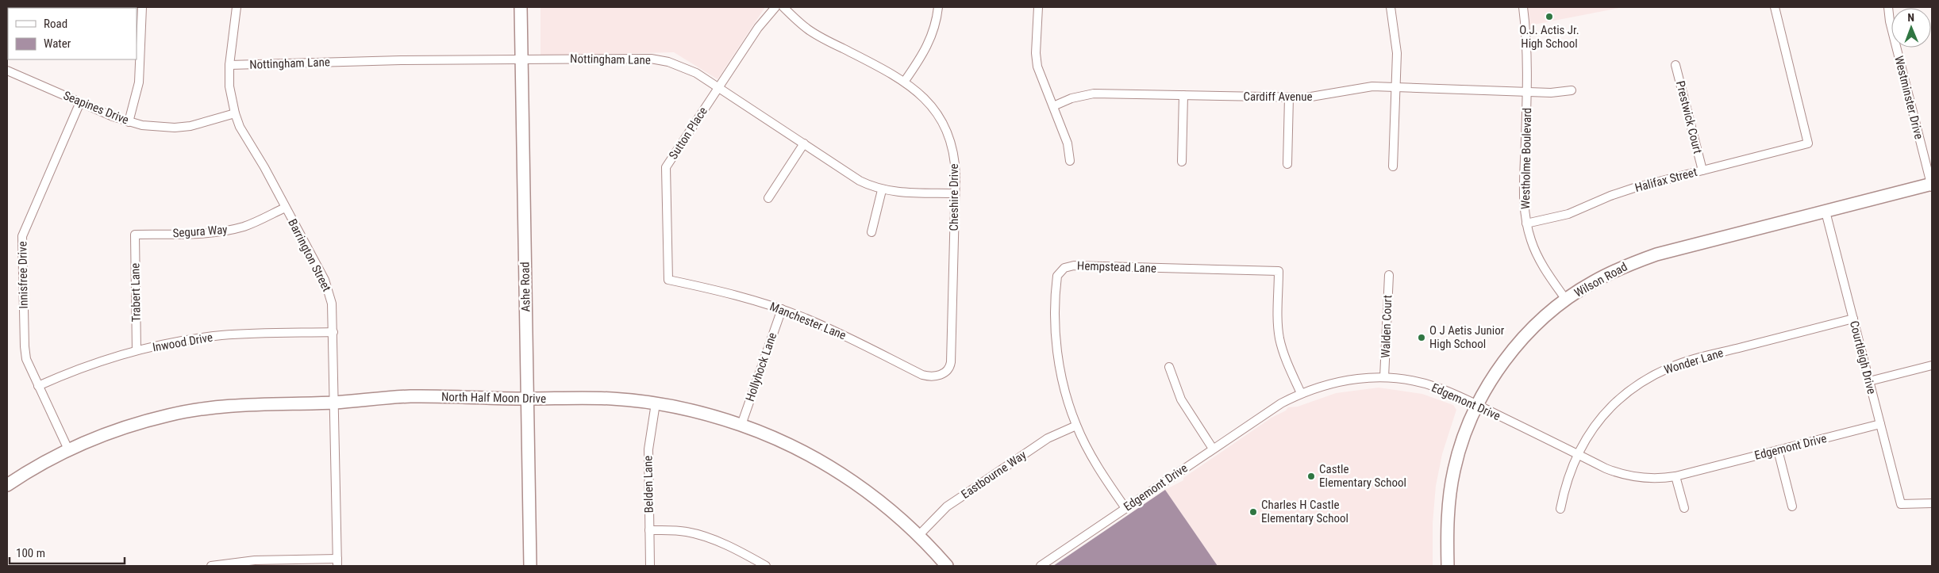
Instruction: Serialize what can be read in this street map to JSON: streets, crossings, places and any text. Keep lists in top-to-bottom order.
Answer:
{
  "streets": {
    "street": [
      "Nottingham Lane",
      "Cardiff Avenue",
      "Westminster Drive",
      "Seapines Drive",
      "Prestwick Court",
      "Sutton Place",
      "Westholme Boulevard",
      "Halifax Street",
      "Cheshire Drive",
      "Segura Way",
      "Barrington Street",
      "Hempstead Lane",
      "Innisfree Drive",
      "Wilson Road",
      "Ashe Road",
      "Trabert Lane",
      "Manchester Lane",
      "Walden Court",
      "Inwood Drive",
      "Courtleigh Drive",
      "Wonder Lane",
      "Hollyhock Lane",
      "North Half Moon Drive",
      "Edgemont Drive",
      "Eastbourne Way",
      "Belden Lane"
    ]
  },
  "crossings": [
    ["Nottingham Lane", "Sutton Place"],
    ["Nottingham Lane", "Cheshire Drive"],
    ["Nottingham Lane", "Barrington Street"],
    ["Nottingham Lane", "Ashe Road"],
    ["Cardiff Avenue", "Westholme Boulevard"],
    ["Westminster Drive", "Wilson Road"],
    ["Seapines Drive", "Barrington Street"],
    ["Seapines Drive", "Innisfree Drive"],
    ["Prestwick Court", "Halifax Street"],
    ["Sutton Place", "Manchester Lane"],
    ["Westholme Boulevard", "Halifax Street"],
    ["Westholme Boulevard", "Wilson Road"],
    ["Cheshire Drive", "Manchester Lane"],
    ["Segura Way", "Barrington Street"],
    ["Segura Way", "Trabert Lane"],
    ["Barrington Street", "Inwood Drive"],
    ["Barrington Street", "North Half Moon Drive"],
    ["Hempstead Lane", "Edgemont Drive"],
    ["Hempstead Lane", "Eastbourne Way"],
    ["Innisfree Drive", "Inwood Drive"],
    ["Innisfree Drive", "North Half Moon Drive"],
    ["Wilson Road", "Courtleigh Drive"],
    ["Wilson Road", "Edgemont Drive"],
    ["Ashe Road", "North Half Moon Drive"],
    ["Trabert Lane", "Inwood Drive"],
    ["Manchester Lane", "Hollyhock Lane"],
    ["Walden Court", "Edgemont Drive"],
    ["Courtleigh Drive", "Wonder Lane"],
    ["Courtleigh Drive", "Edgemont Drive"],
    ["Wonder Lane", "Edgemont Drive"],
    ["Hollyhock Lane", "North Half Moon Drive"],
    ["North Half Moon Drive", "Eastbourne Way"],
    ["North Half Moon Drive", "Belden Lane"]
  ],
  "places": [
    "O.J. Actis Jr. High School",
    "O J Aetis Junior High School",
    "Castle Elementary School",
    "Charles H Castle Elementary School"
  ],
  "legend": ["Road", "Water"],
  "scale_bar": "100 m",
  "north": "top"
}
